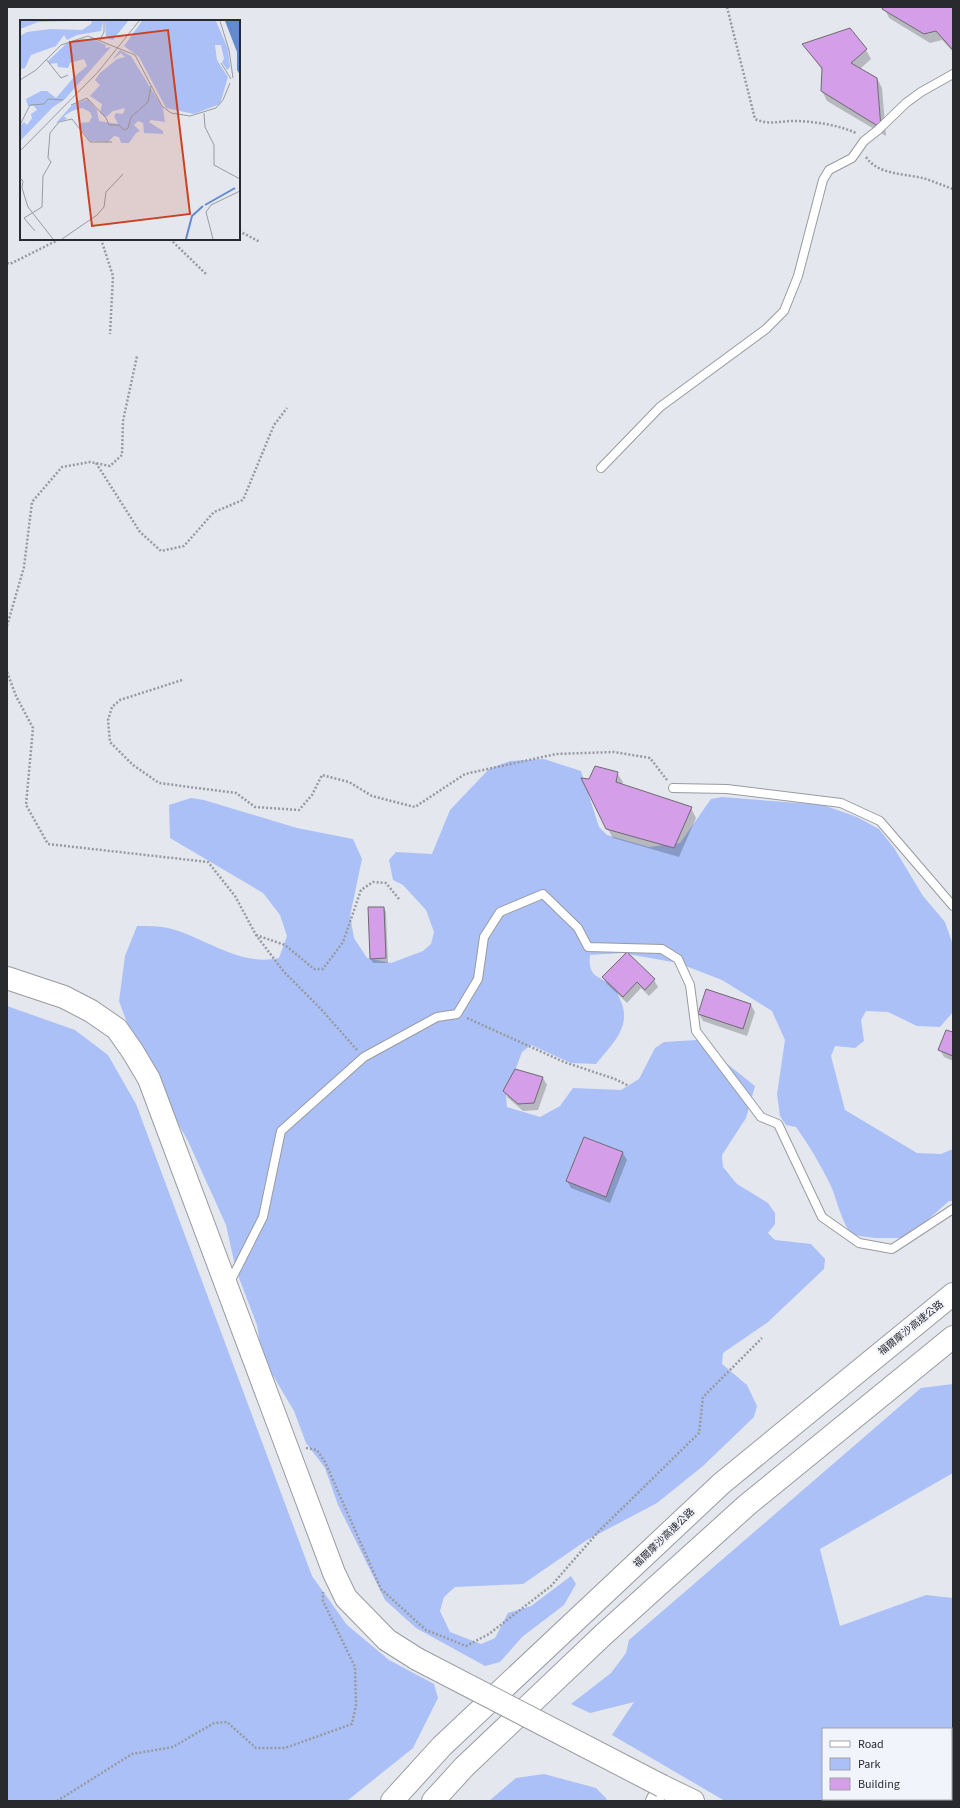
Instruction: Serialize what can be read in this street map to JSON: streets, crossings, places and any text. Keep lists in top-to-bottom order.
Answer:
{
  "streets": {
    "main road": ["福爾摩沙高速公路"]
  },
  "legend": ["Road", "Park", "Building"]
}
